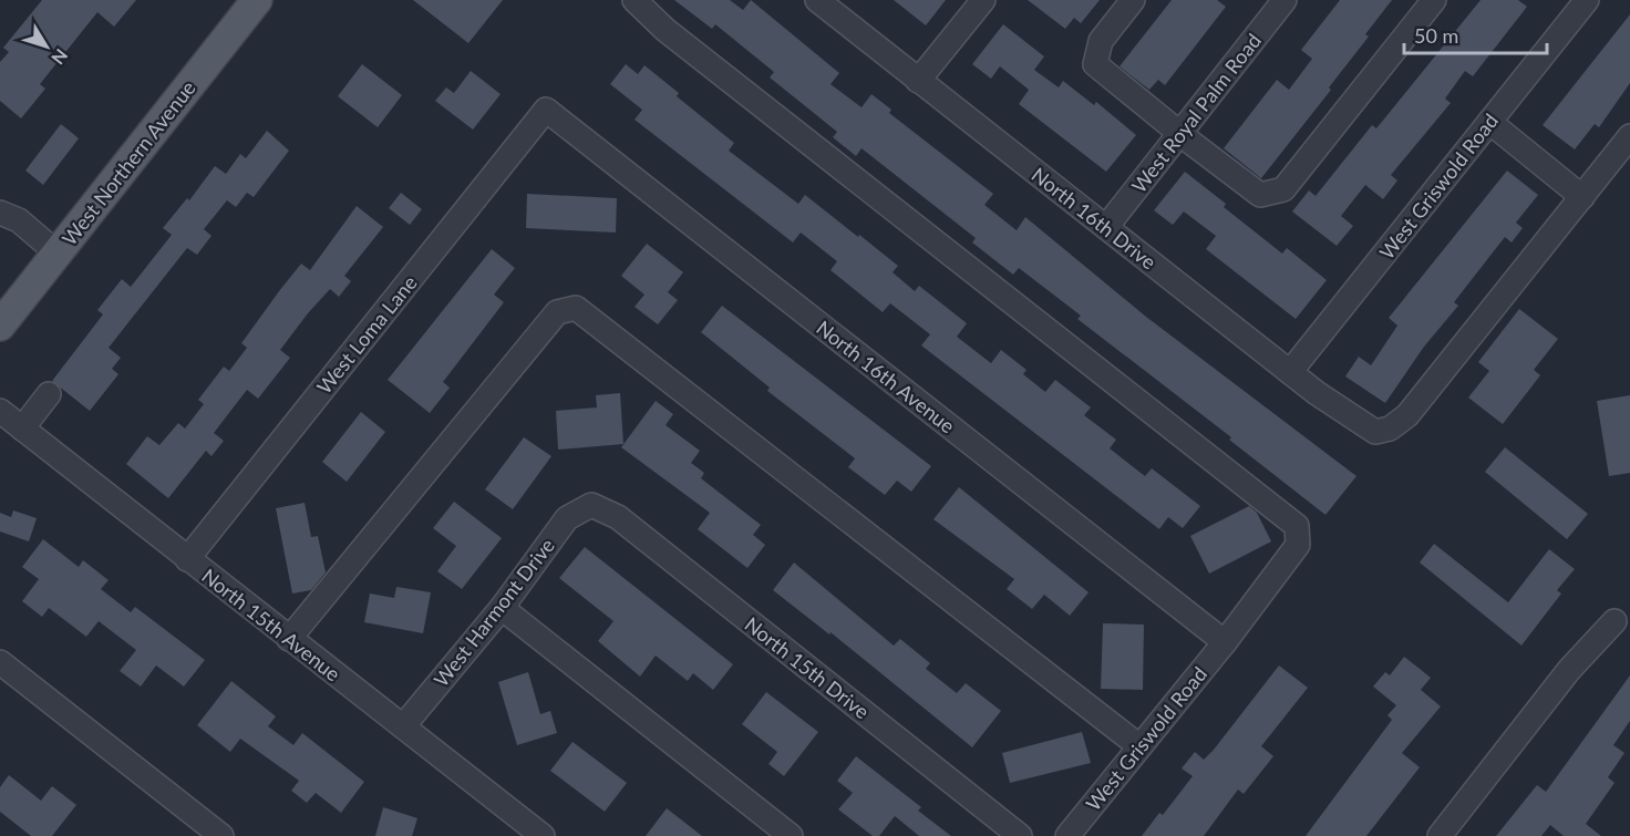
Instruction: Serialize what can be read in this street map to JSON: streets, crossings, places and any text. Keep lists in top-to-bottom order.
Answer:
{
  "streets": {
    "main road": ["West Northern Avenue"],
    "street": [
      "West Royal Palm Road",
      "West Griswold Road",
      "North 16th Drive",
      "West Loma Lane",
      "North 16th Avenue",
      "West Harmont Drive",
      "North 15th Avenue",
      "North 15th Drive"
    ]
  },
  "crossings": [
    ["West Royal Palm Road", "North 16th Drive"],
    ["West Griswold Road", "North 16th Drive"],
    ["West Griswold Road", "North 16th Avenue"],
    ["West Loma Lane", "North 16th Avenue"],
    ["West Loma Lane", "North 15th Avenue"],
    ["West Harmont Drive", "North 15th Avenue"],
    ["West Harmont Drive", "North 15th Drive"]
  ],
  "scale_bar": "50 m",
  "north": "bottom right"
}
